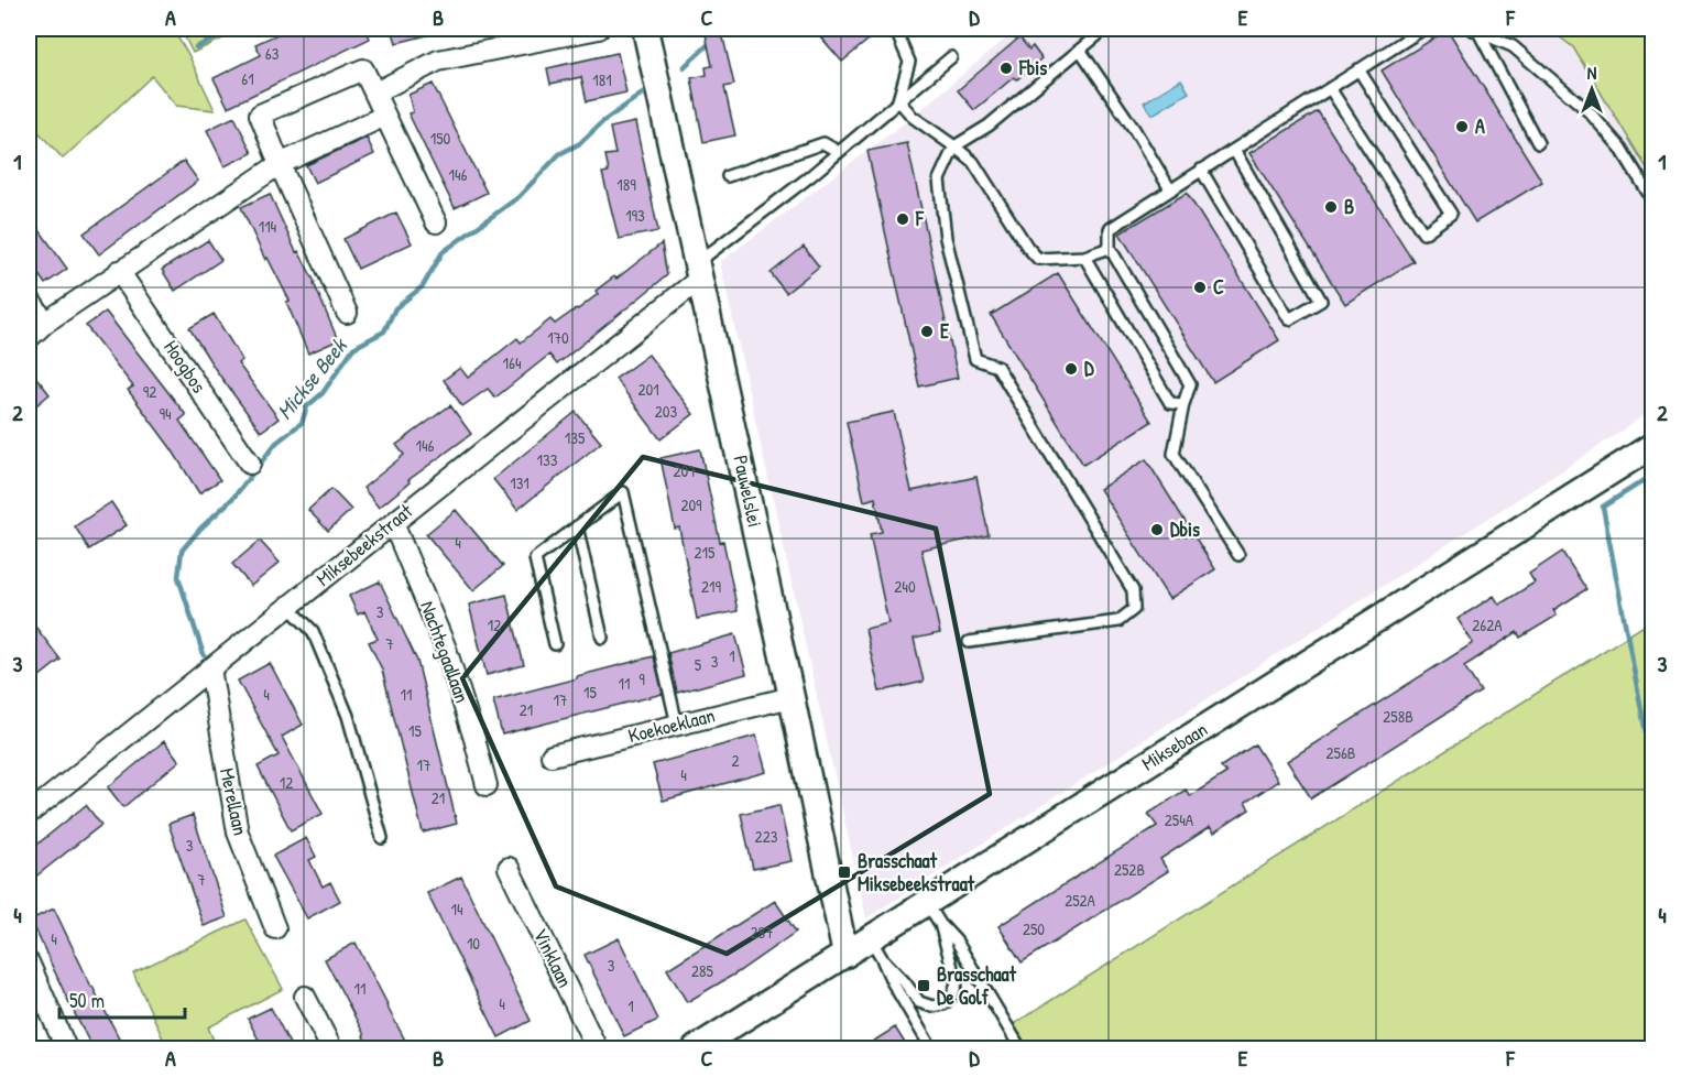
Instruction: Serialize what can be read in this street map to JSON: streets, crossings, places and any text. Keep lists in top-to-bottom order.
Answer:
{
  "streets": {
    "street": [
      "Hoogbos",
      "Pauwelslei",
      "Miksebeekstraat",
      "Nachtegaallaan",
      "Koekoeklaan",
      "Miksebaan",
      "Merellaan",
      "Vinklaan"
    ]
  },
  "crossings": [
    ["Pauwelslei", "Miksebeekstraat"],
    ["Pauwelslei", "Koekoeklaan"],
    ["Pauwelslei", "Miksebaan"],
    ["Miksebeekstraat", "Nachtegaallaan"],
    ["Miksebeekstraat", "Merellaan"]
  ],
  "water": ["Mickse Beek"],
  "places": {
    "other": [
      "Fbis",
      "A",
      "B",
      "F",
      "C",
      "E",
      "D",
      "Dbis"
    ],
    "transit": ["Brasschaat Miksebeekstraat", "Brasschaat De Golf"]
  },
  "house_numbers": [
    "63",
    "61",
    "181",
    "150",
    "146",
    "189",
    "193",
    "114",
    "170",
    "164",
    "201",
    "92",
    "203",
    "94",
    "135",
    "146",
    "133",
    "207",
    "131",
    "209",
    "4",
    "215",
    "219",
    "240",
    "3",
    "12",
    "262A",
    "7",
    "1",
    "3",
    "5",
    "9",
    "11",
    "15",
    "4",
    "11",
    "17",
    "21",
    "258B",
    "15",
    "256B",
    "2",
    "17",
    "4",
    "12",
    "21",
    "254A",
    "223",
    "3",
    "252B",
    "7",
    "252A",
    "14",
    "250",
    "287",
    "4",
    "10",
    "3",
    "285",
    "11",
    "4",
    "1"
  ],
  "scale_bar": "50 m",
  "north": "top",
  "grid": {
    "columns": [
      "A",
      "B",
      "C",
      "D",
      "E",
      "F"
    ],
    "rows": [
      "1",
      "2",
      "3",
      "4"
    ]
  }
}
